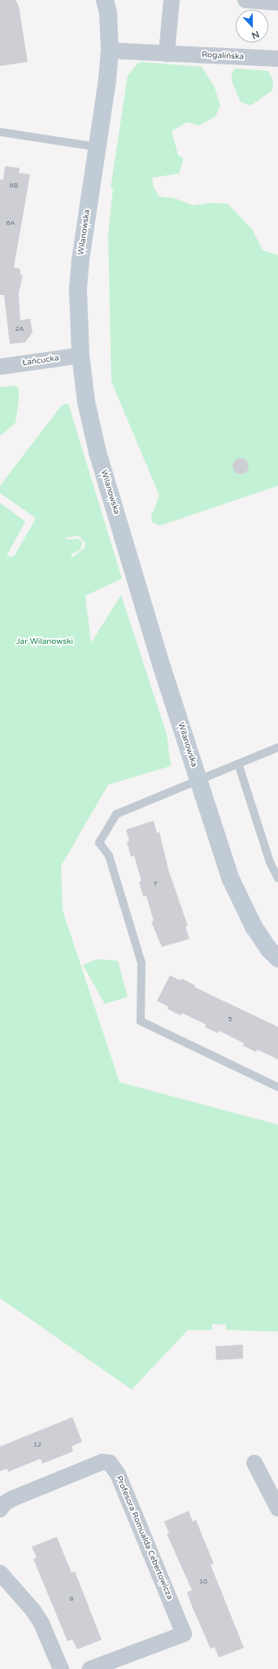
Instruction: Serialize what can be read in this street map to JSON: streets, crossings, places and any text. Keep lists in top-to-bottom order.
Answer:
{
  "streets": {
    "street": [
      "Rogalińska",
      "Wilanowska",
      "Łańcucka",
      "Profesora Romualda Cebertowicza"
    ]
  },
  "crossings": [
    ["Rogalińska", "Wilanowska"],
    ["Wilanowska", "Łańcucka"]
  ],
  "parks": ["Jar Wilanowski"],
  "house_numbers": [
    "6B",
    "6A",
    "2A",
    "7",
    "5",
    "12",
    "10",
    "8"
  ],
  "north": "bottom"
}
